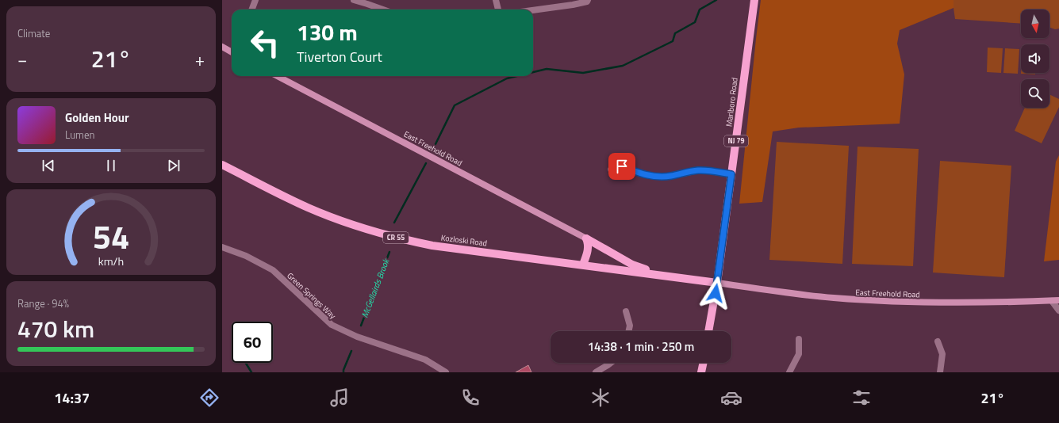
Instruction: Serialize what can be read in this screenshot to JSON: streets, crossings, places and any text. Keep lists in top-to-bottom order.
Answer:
{
  "streets": {
    "main road": [
      "Marlboro Road",
      "NJ 79",
      "CR 55",
      "Kozloski Road"
    ],
    "street": ["East Freehold Road", "Green Springs Way"]
  },
  "crossings": [
    ["Marlboro Road", "NJ 79"],
    ["Marlboro Road", "East Freehold Road"],
    ["Marlboro Road", "Kozloski Road"],
    ["NJ 79", "East Freehold Road"],
    ["NJ 79", "Kozloski Road"],
    ["East Freehold Road", "Kozloski Road"]
  ],
  "water": ["McGellairds Brook"],
  "north": "bottom",
  "page": {
    "tile": [
      "Climate",
      ["Range · 94%", "470 km"]
    ],
    "turn": ["130 m", "Tiverton Court"],
    "heat": ["−", "21°", "+"],
    "song": ["Golden Hour", "Lumen"],
    "limit": "60",
    "trip": "14:38 · 1 min · 250 m",
    "tabs": ["14:37", "21°"],
    "gauge": ["54", "km/h"]
  }
}
